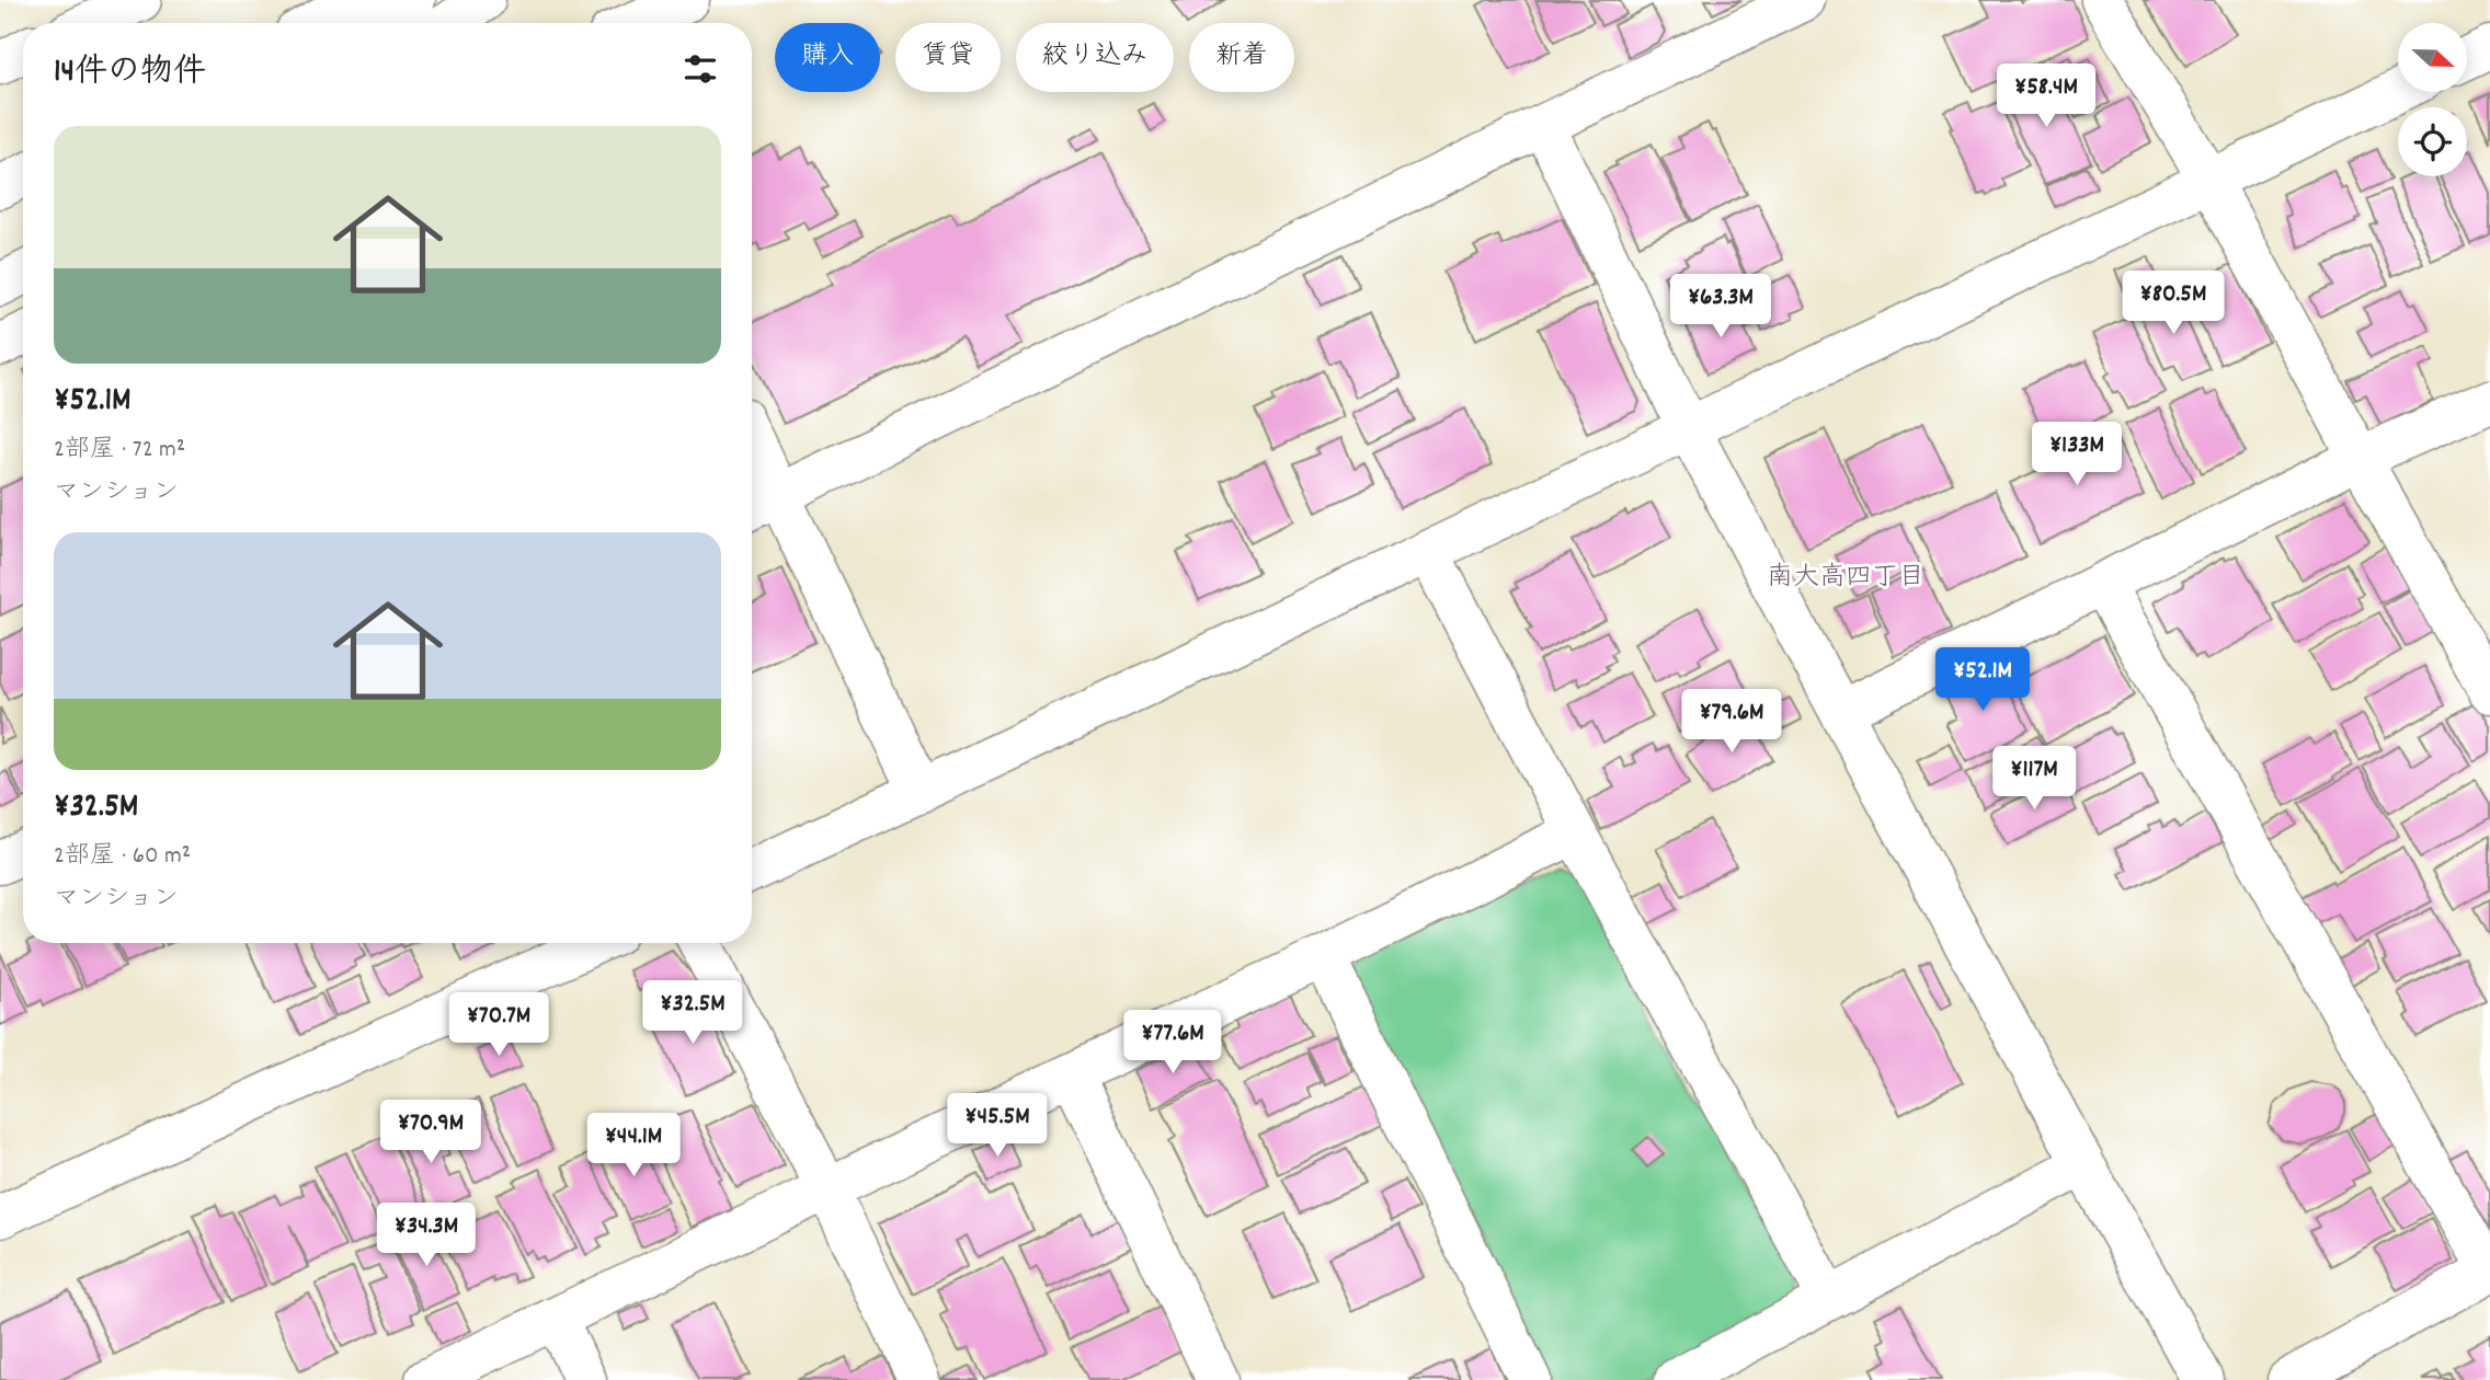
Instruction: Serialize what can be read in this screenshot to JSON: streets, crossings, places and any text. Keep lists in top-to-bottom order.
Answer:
{
  "districts": ["南大高四丁目"],
  "north": "right",
  "page": {
    "chip": [
      "購入",
      "賃貸",
      "絞り込み",
      "新着"
    ],
    "heading": "14件の物件",
    "price": [
      "¥58.4M",
      "¥80.5M",
      "¥63.3M",
      "¥133M",
      "¥52.1M",
      "¥79.6M",
      "¥117M",
      "¥32.5M",
      "¥70.7M",
      "¥77.6M",
      "¥45.5M",
      "¥70.9M",
      "¥44.1M",
      "¥34.3M"
    ],
    "list": [
      {
        "name": "¥52.1M",
        "note": "2部屋 · 72 m² · マンション"
      },
      {
        "name": "¥32.5M",
        "note": "2部屋 · 60 m² · マンション"
      }
    ]
  }
}
